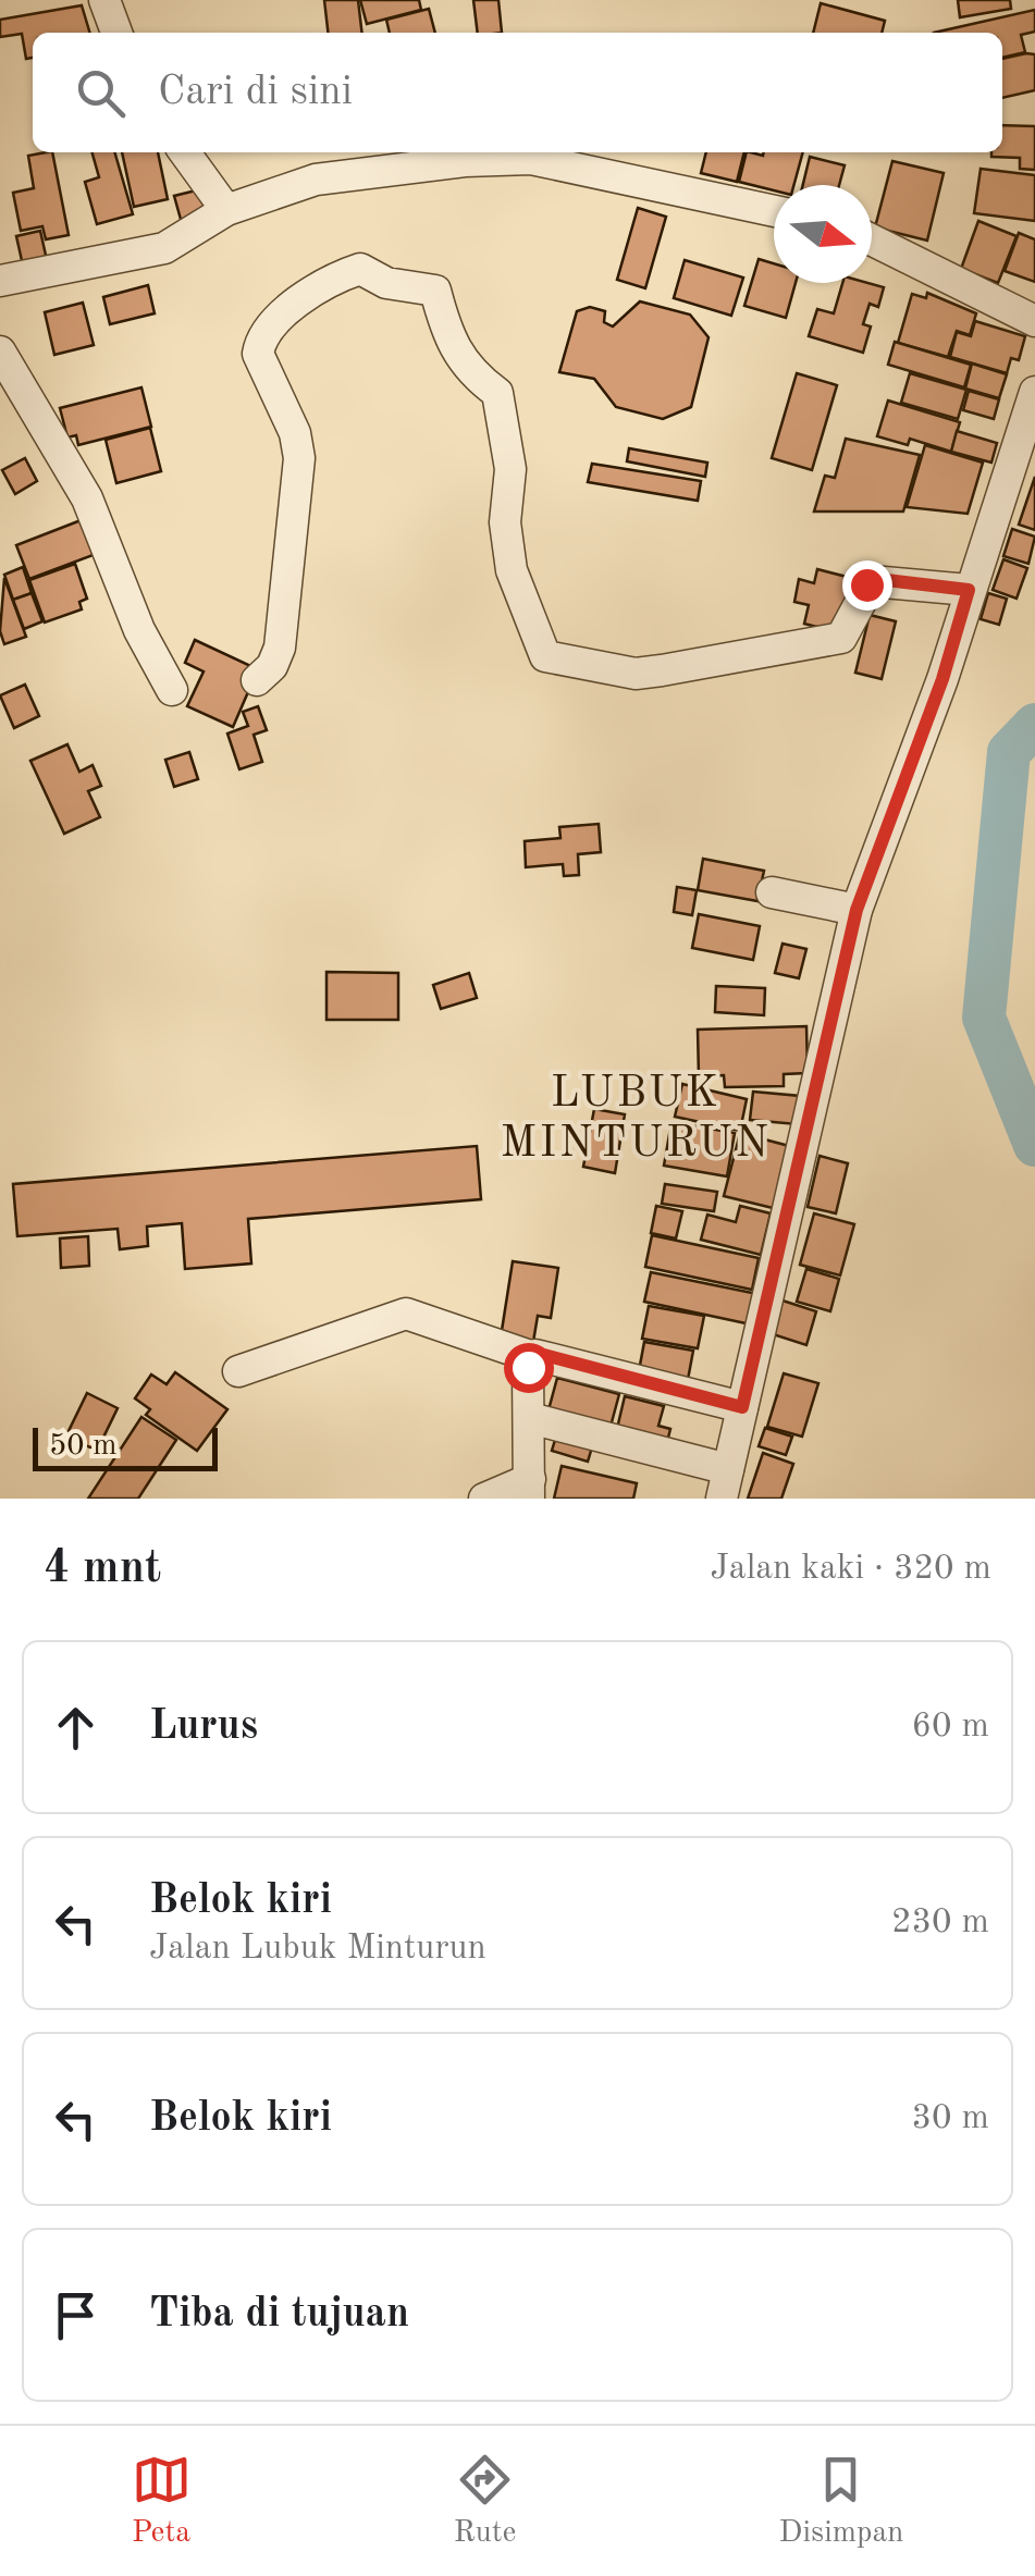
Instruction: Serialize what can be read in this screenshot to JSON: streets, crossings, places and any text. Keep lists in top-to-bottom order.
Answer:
{
  "districts": ["LUBUK MINTURUN"],
  "scale_bar": "50 m",
  "north": "right",
  "page": {
    "search": "Cari di sini",
    "scale": "50 m",
    "heading": ["4 mnt", "Jalan kaki · 320 m"],
    "list": [
      ["Lurus", "60 m"],
      ["Belok kiri", "Jalan Lubuk Minturun", "230 m"],
      ["Belok kiri", "30 m"],
      "Tiba di tujuan"
    ],
    "nav": ["Peta", "Rute", "Disimpan"]
  }
}
